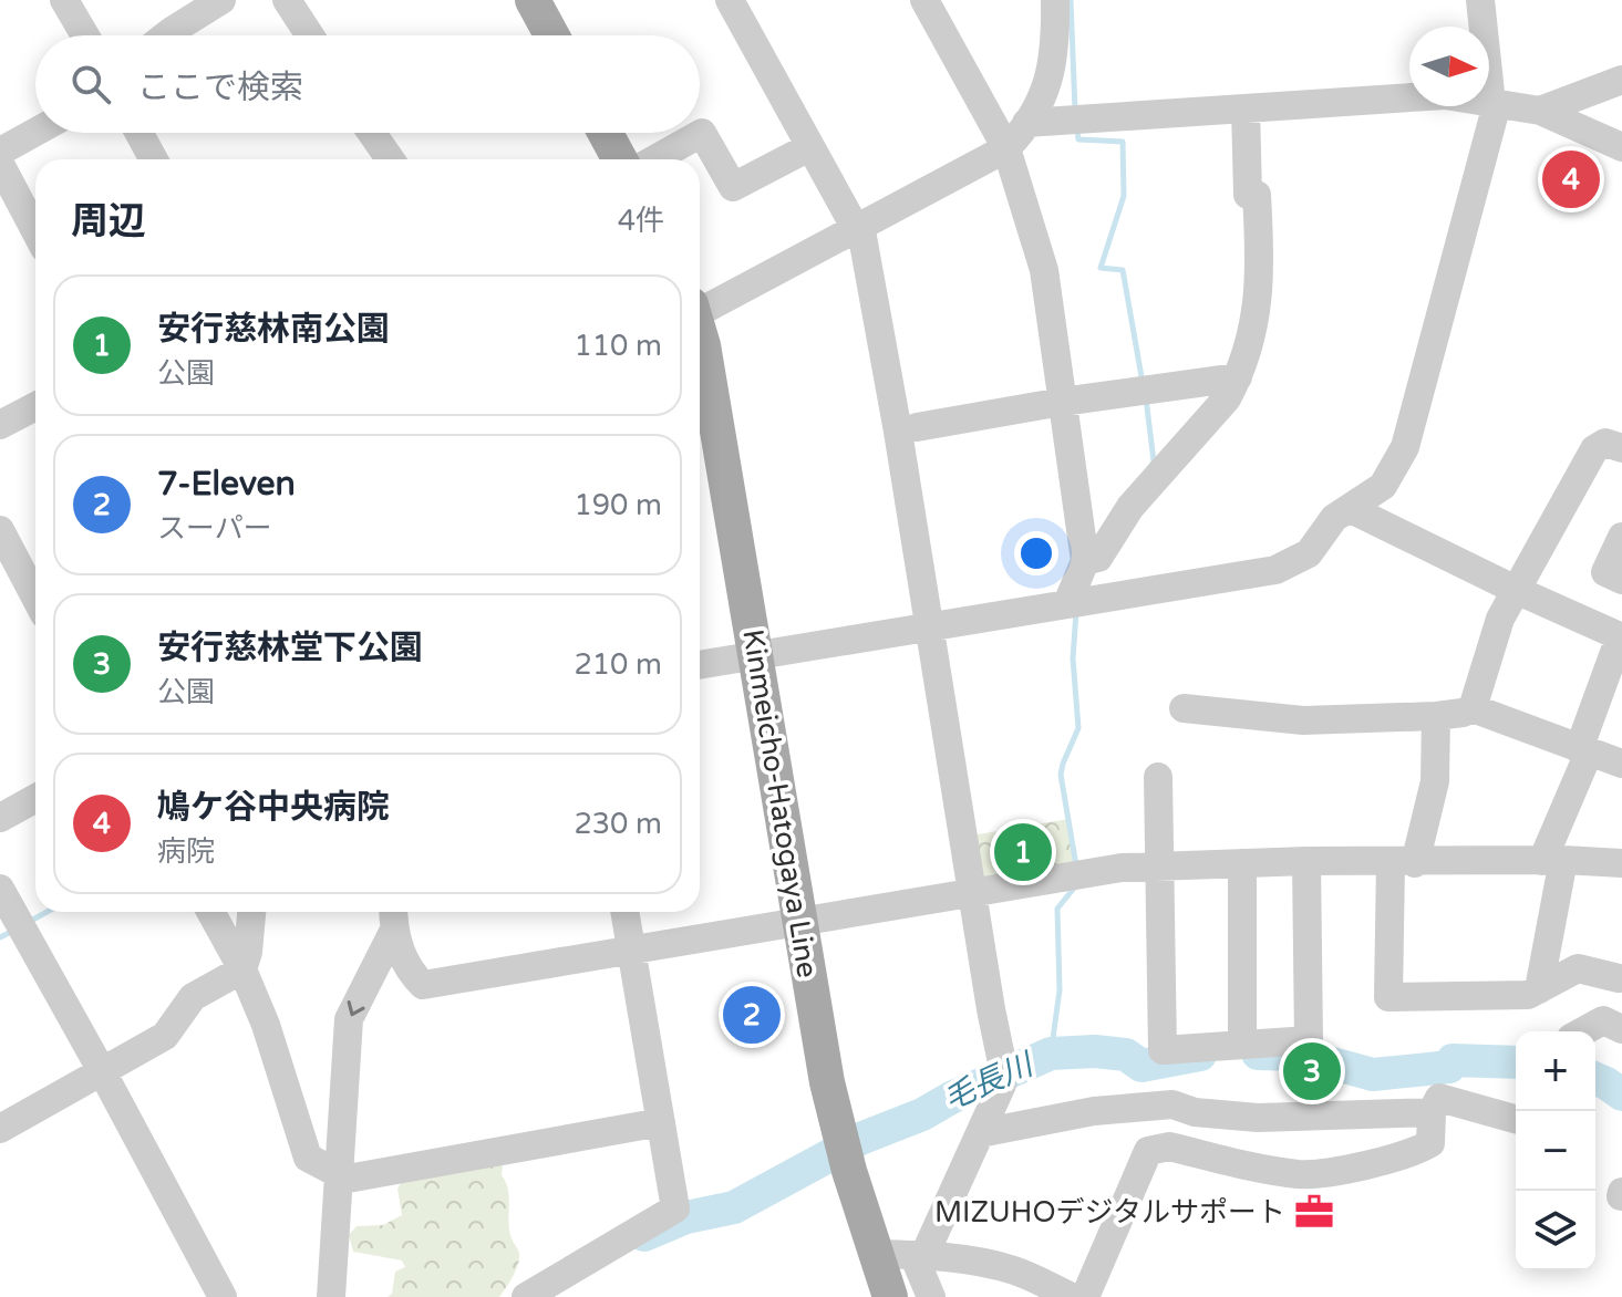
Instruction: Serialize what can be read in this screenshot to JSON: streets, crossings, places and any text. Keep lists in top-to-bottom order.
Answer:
{
  "streets": {
    "main road": ["Kinmeicho-Hatogaya Line"]
  },
  "water": ["毛長川"],
  "places": {
    "office": ["MIZUHOデジタルサポート"]
  },
  "north": "right",
  "page": {
    "search": "ここで検索",
    "pins": [
      "4",
      "1",
      "2",
      "3"
    ],
    "heading": ["周辺", "4件"],
    "list": [
      {
        "mark": "1",
        "name": "安行慈林南公園",
        "note": "公園",
        "value": "110 m"
      },
      {
        "mark": "2",
        "name": "7-Eleven",
        "note": "スーパー",
        "value": "190 m"
      },
      {
        "mark": "3",
        "name": "安行慈林堂下公園",
        "note": "公園",
        "value": "210 m"
      },
      {
        "mark": "4",
        "name": "鳩ケ谷中央病院",
        "note": "病院",
        "value": "230 m"
      }
    ],
    "map_buttons": ["+", "−"]
  }
}
